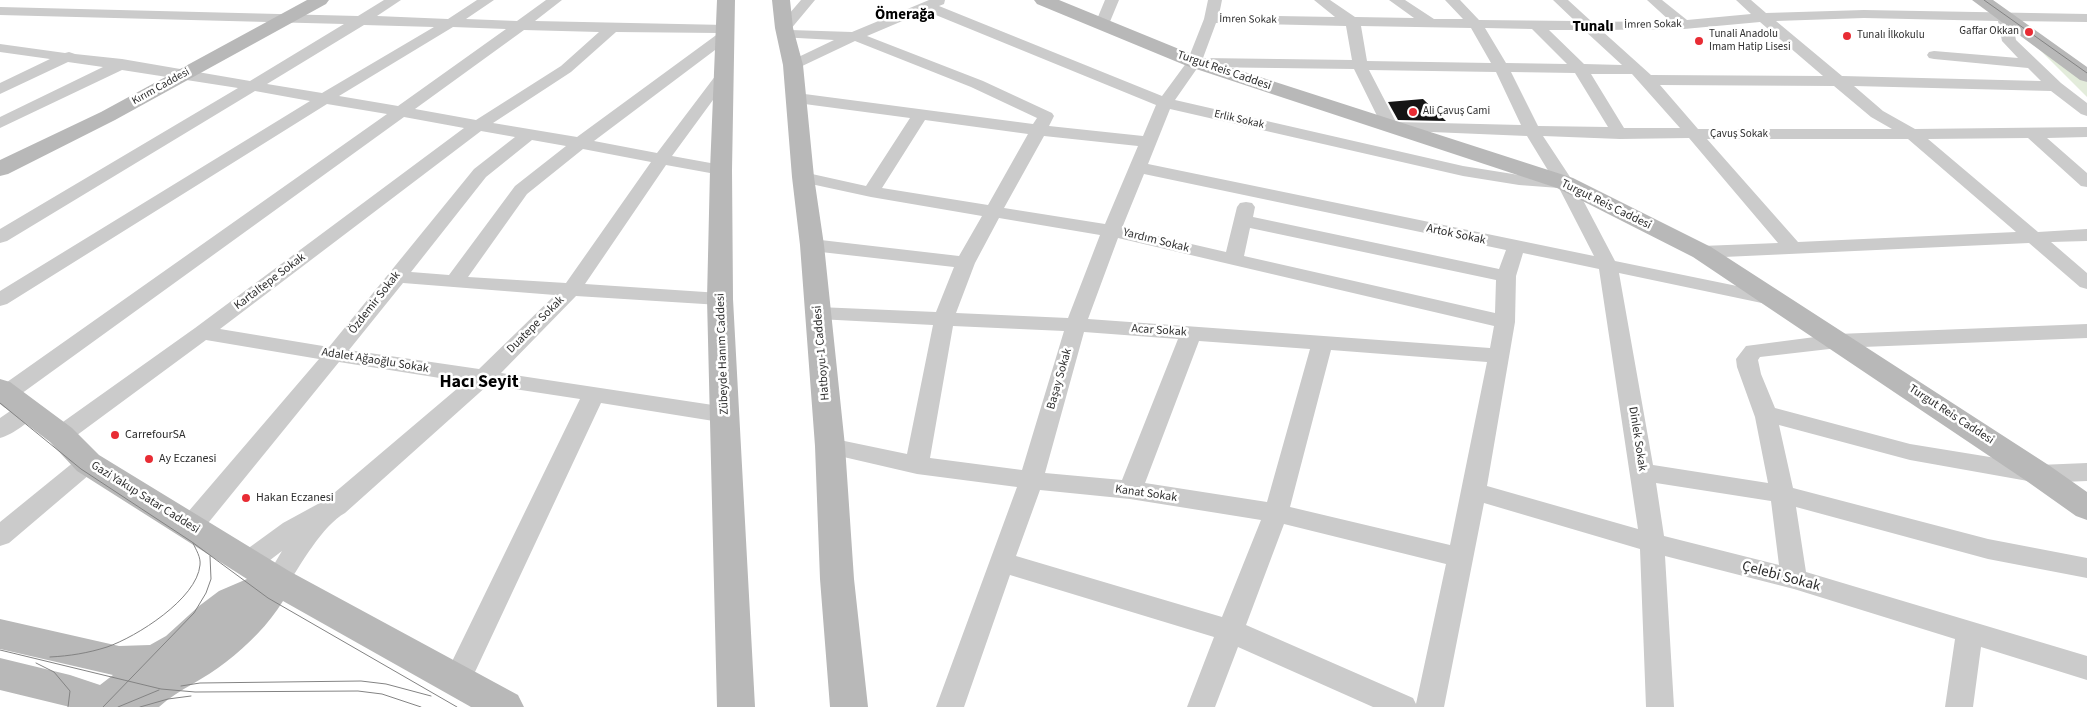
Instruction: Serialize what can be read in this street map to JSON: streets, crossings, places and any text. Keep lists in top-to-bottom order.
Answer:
{
  "streets": {
    "main road": [
      "Turgut Reis Caddesi",
      "Kırım Caddesi",
      "Hatboyu-1 Caddesi",
      "Zübeyde Hanım Caddesi",
      "Gazi Yakup Satar Caddesi"
    ],
    "street": [
      "İmren Sokak",
      "Erlik Sokak",
      "Çavuş Sokak",
      "Artok Sokak",
      "Yardım Sokak",
      "Kartaltepe Sokak",
      "Özdemir Sokak",
      "Duatepe Sokak",
      "Acar Sokak",
      "Adalet Ağaoğlu Sokak",
      "Başay Sokak",
      "Dinlek Sokak",
      "Kanat Sokak",
      "Çelebi Sokak"
    ]
  },
  "crossings": [
    ["İmren Sokak", "Başay Sokak"],
    ["İmren Sokak", "Dinlek Sokak"],
    ["Turgut Reis Caddesi", "Erlik Sokak"],
    ["Turgut Reis Caddesi", "Çavuş Sokak"],
    ["Turgut Reis Caddesi", "Artok Sokak"],
    ["Turgut Reis Caddesi", "Başay Sokak"],
    ["Turgut Reis Caddesi", "Dinlek Sokak"],
    ["Erlik Sokak", "Başay Sokak"],
    ["Erlik Sokak", "Dinlek Sokak"],
    ["Çavuş Sokak", "Dinlek Sokak"],
    ["Artok Sokak", "Başay Sokak"],
    ["Artok Sokak", "Dinlek Sokak"],
    ["Yardım Sokak", "Hatboyu-1 Caddesi"],
    ["Yardım Sokak", "Başay Sokak"],
    ["Kartaltepe Sokak", "Adalet Ağaoğlu Sokak"],
    ["Kartaltepe Sokak", "Gazi Yakup Satar Caddesi"],
    ["Özdemir Sokak", "Adalet Ağaoğlu Sokak"],
    ["Özdemir Sokak", "Gazi Yakup Satar Caddesi"],
    ["Duatepe Sokak", "Zübeyde Hanım Caddesi"],
    ["Duatepe Sokak", "Adalet Ağaoğlu Sokak"],
    ["Duatepe Sokak", "Gazi Yakup Satar Caddesi"],
    ["Acar Sokak", "Hatboyu-1 Caddesi"],
    ["Acar Sokak", "Başay Sokak"],
    ["Hatboyu-1 Caddesi", "Kanat Sokak"],
    ["Zübeyde Hanım Caddesi", "Adalet Ağaoğlu Sokak"],
    ["Başay Sokak", "Kanat Sokak"],
    ["Dinlek Sokak", "Çelebi Sokak"]
  ],
  "districts": ["Ömerağa", "Tunalı", "Hacı Seyit"],
  "places": [
    "Gaffar Okkan",
    "Tunalı İlkokulu",
    "Tunali Anadolu Imam Hatip Lisesi",
    "Ali Çavuş Cami",
    "CarrefourSA",
    "Ay Eczanesi",
    "Hakan Eczanesi"
  ]
}
